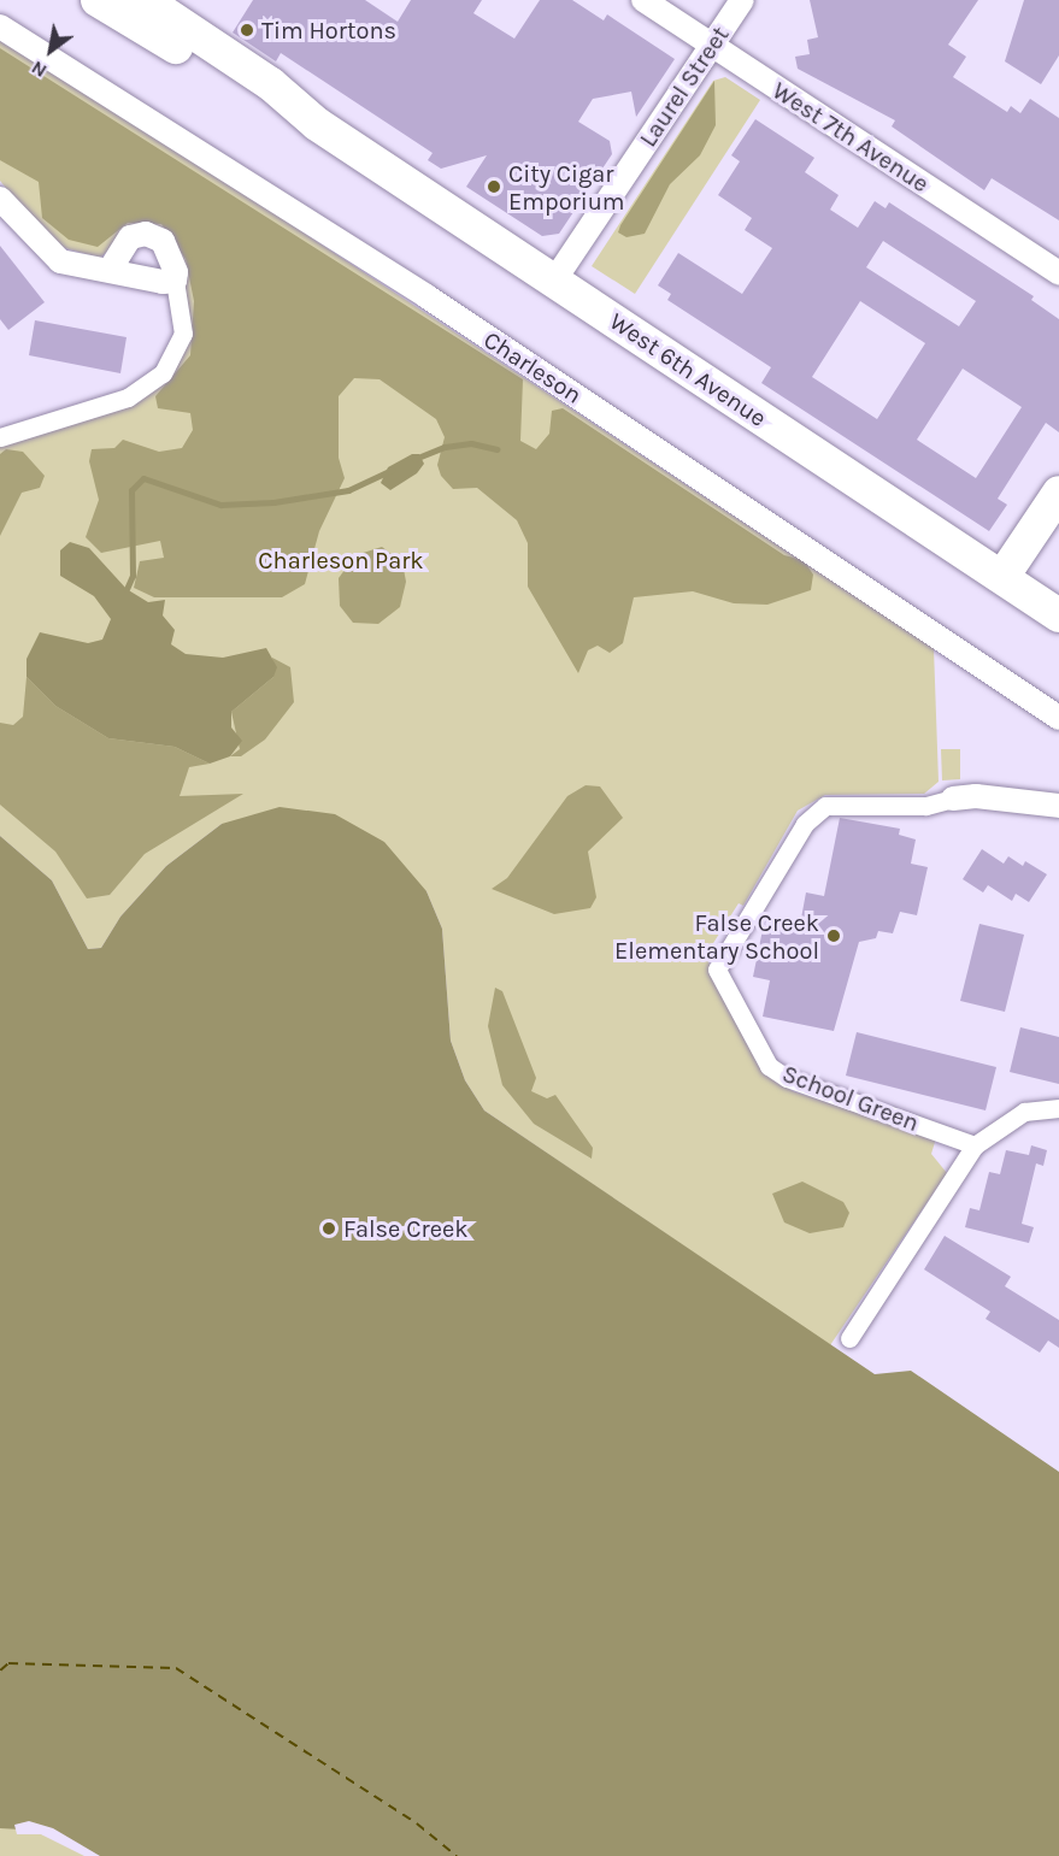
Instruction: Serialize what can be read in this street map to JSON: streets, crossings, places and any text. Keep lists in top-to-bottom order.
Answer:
{
  "streets": {
    "main road": ["West 6th Avenue"],
    "street": [
      "Laurel Street",
      "West 7th Avenue",
      "Charleson",
      "School Green"
    ]
  },
  "crossings": [
    ["Laurel Street", "West 7th Avenue"],
    ["Laurel Street", "West 6th Avenue"]
  ],
  "parks": ["Charleson Park"],
  "places": [
    "Tim Hortons",
    "City Cigar Emporium",
    "False Creek Elementary School",
    "False Creek"
  ],
  "north": "bottom left"
}
